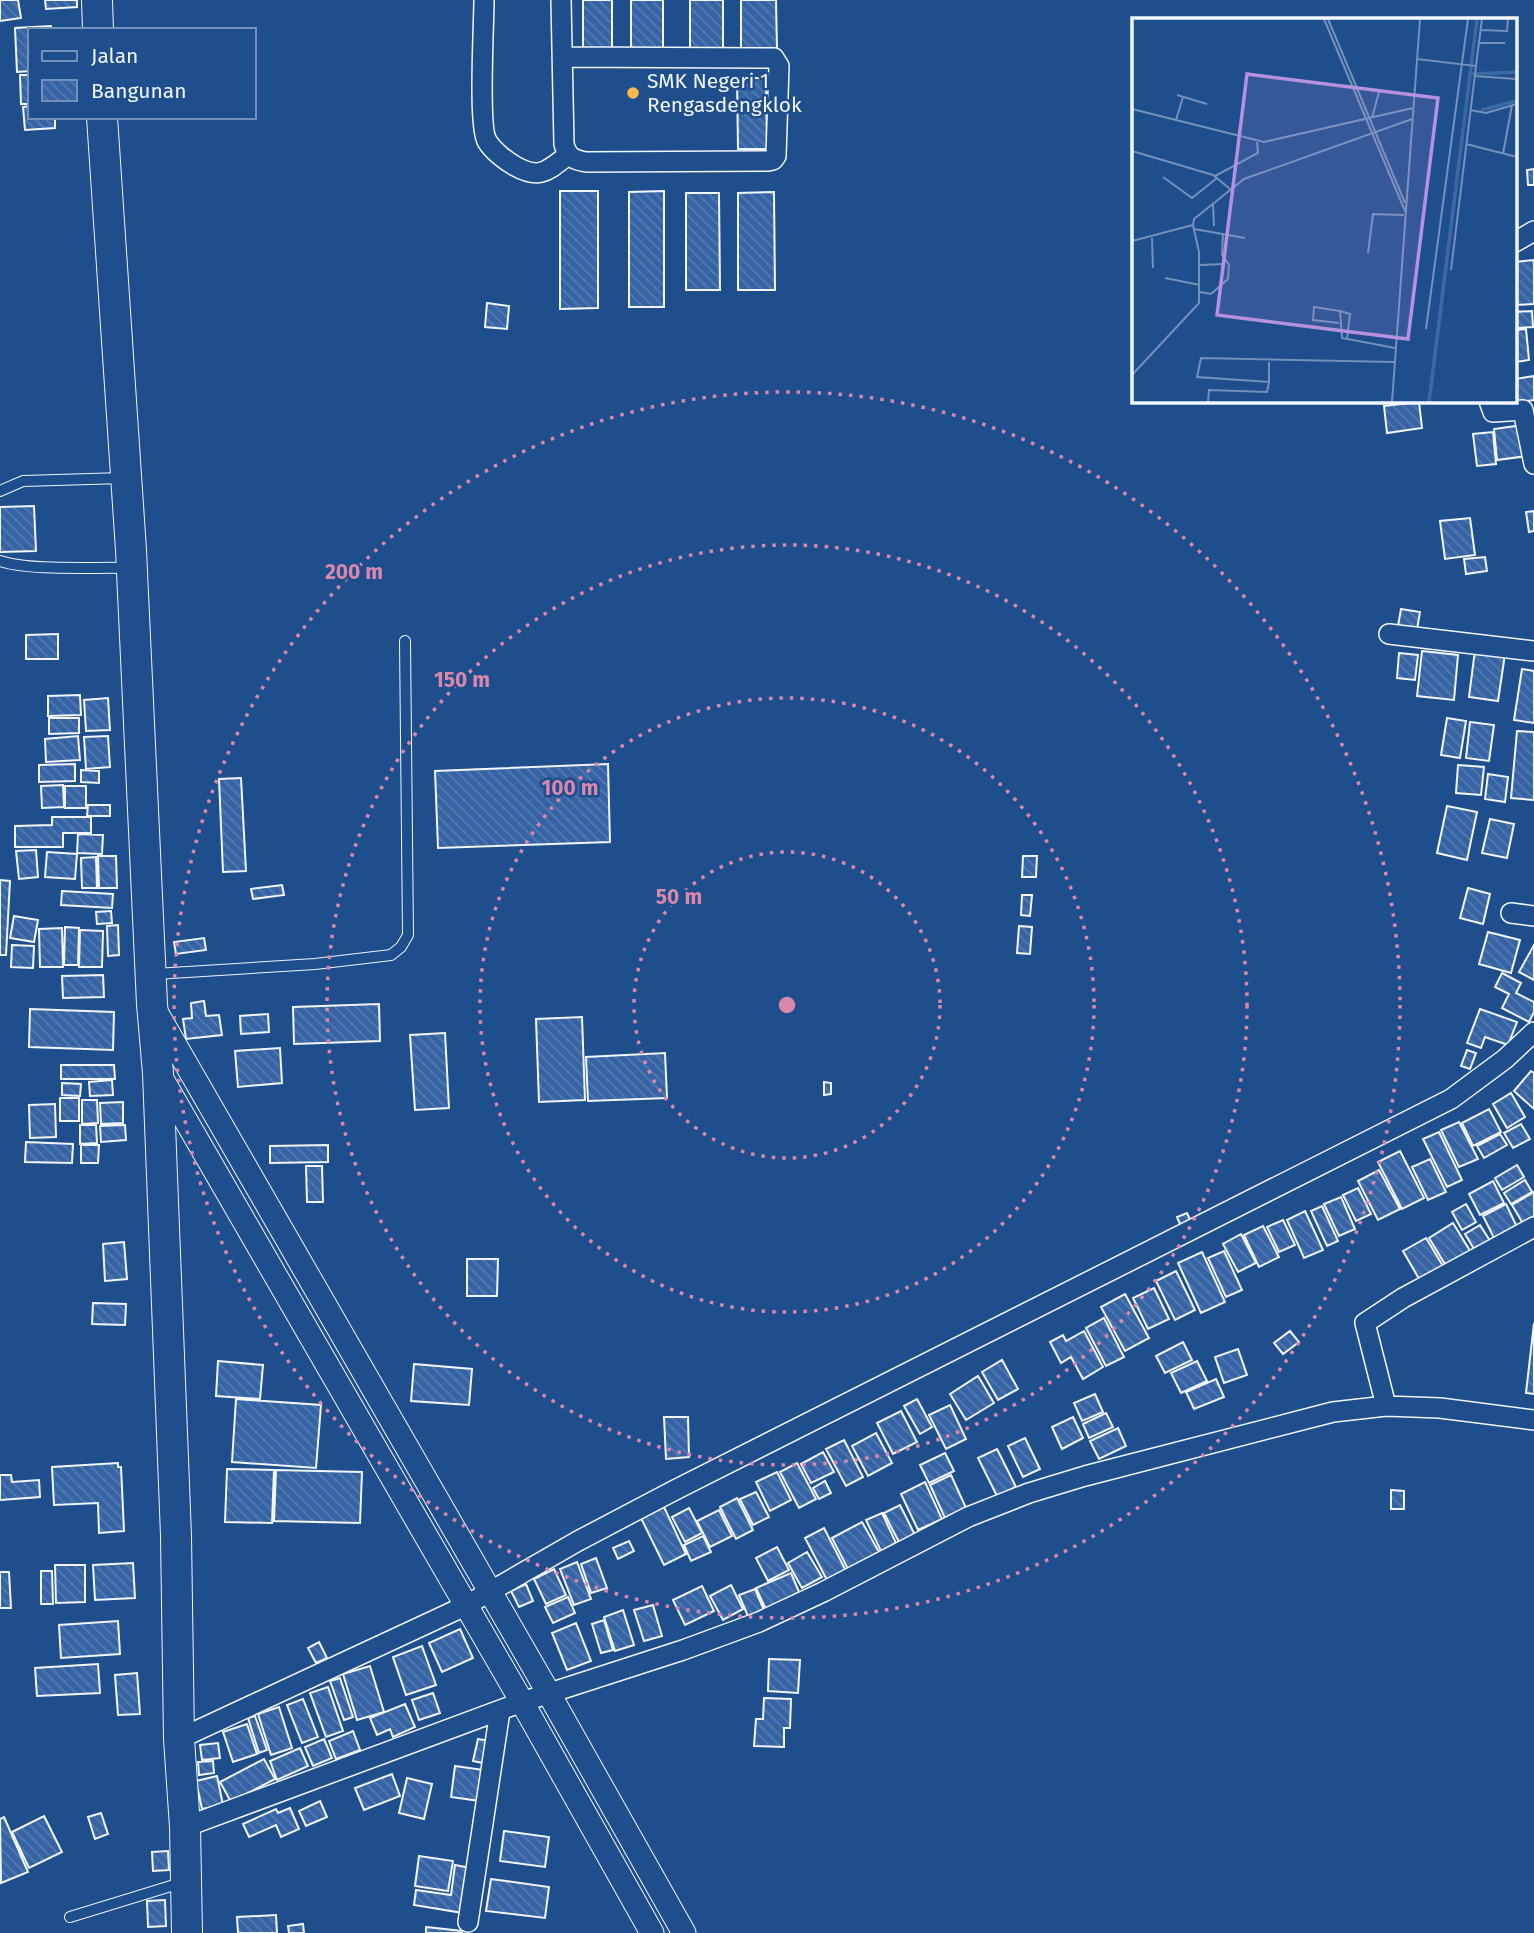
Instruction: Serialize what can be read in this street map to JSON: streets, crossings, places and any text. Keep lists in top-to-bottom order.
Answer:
{
  "places": ["SMK Negeri 1 Rengasdengklok"],
  "legend": ["Jalan", "Bangunan"],
  "rings": [
    "200 m",
    "150 m",
    "100 m",
    "50 m"
  ]
}
